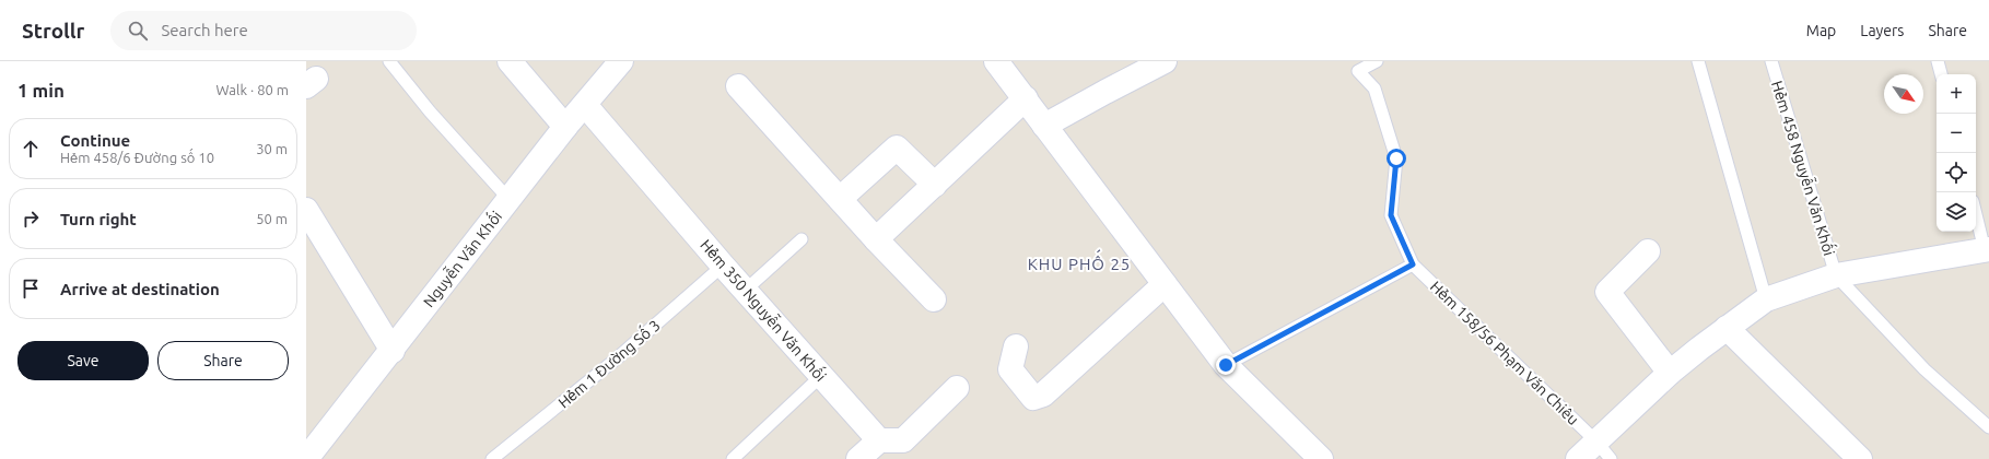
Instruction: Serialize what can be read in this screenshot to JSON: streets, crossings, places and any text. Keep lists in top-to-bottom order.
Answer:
{
  "streets": {
    "street": ["Nguyễn Văn Khối", "Hẻm 350 Nguyễn Văn Khối"],
    "lane": ["Hẻm 458 Nguyễn Văn Khối", "Hẻm 158/56 Phạm Văn Chiêu", "Hẻm 1 Đường Số 3"]
  },
  "crossings": [
    ["Nguyễn Văn Khối", "Hẻm 350 Nguyễn Văn Khối"],
    ["Hẻm 350 Nguyễn Văn Khối", "Hẻm 1 Đường Số 3"]
  ],
  "districts": ["KHU PHỐ 25"],
  "north": "bottom right",
  "page": {
    "header": "Strollr",
    "search": "Search here",
    "nav": ["Map", "Layers", "Share"],
    "heading": ["1 min", "Walk · 80 m"],
    "map_buttons": ["+", "−"],
    "list": [
      ["Continue", "Hẻm 458/6 Đường số 10", "30 m"],
      ["Turn right", "50 m"],
      "Arrive at destination"
    ],
    "buttons": ["Save", "Share"]
  }
}
